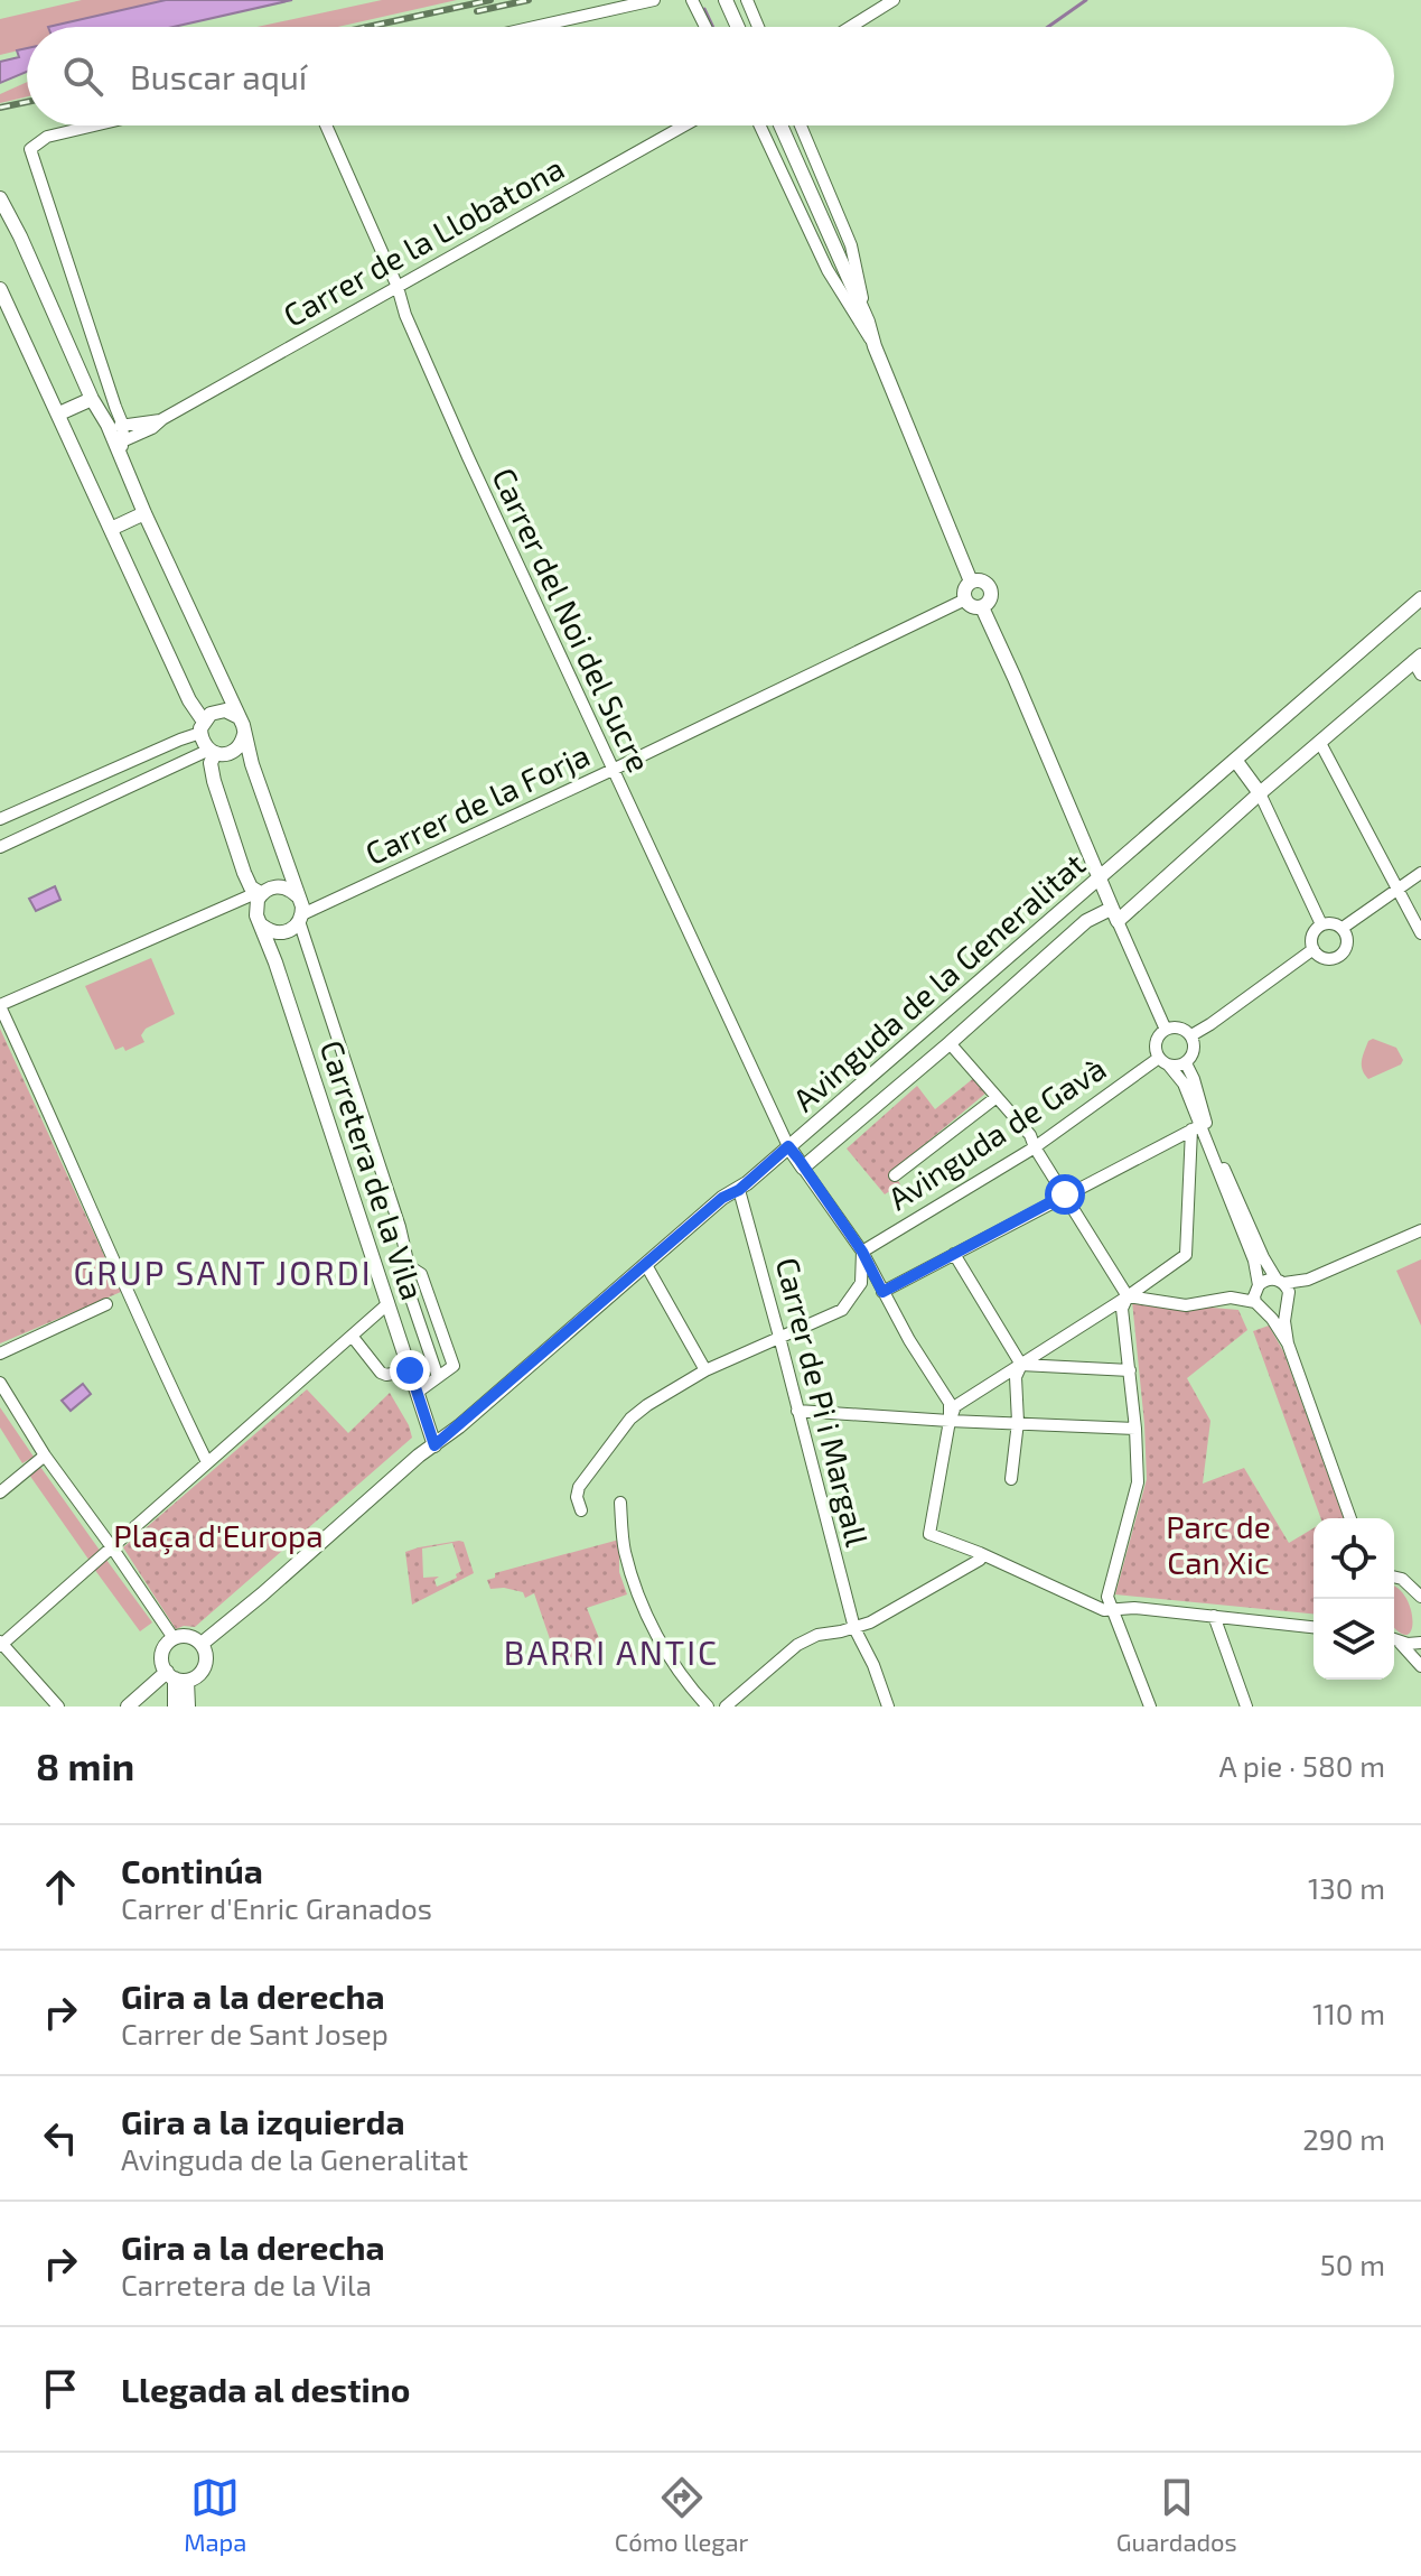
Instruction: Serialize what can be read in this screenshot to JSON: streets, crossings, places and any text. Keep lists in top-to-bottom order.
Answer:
{
  "streets": {
    "street": [
      "Carrer de la Llobatona",
      "Carrer del Noi del Sucre",
      "Carrer de la Forja",
      "Avinguda de la Generalitat",
      "Avinguda de Gavà",
      "Carretera de la Vila",
      "Carrer de Pi i Margall"
    ]
  },
  "crossings": [
    ["Carrer de la Llobatona", "Carrer del Noi del Sucre"],
    ["Carrer del Noi del Sucre", "Carrer de la Forja"],
    ["Carrer del Noi del Sucre", "Avinguda de la Generalitat"],
    ["Carrer de la Forja", "Carretera de la Vila"],
    ["Avinguda de la Generalitat", "Carretera de la Vila"],
    ["Avinguda de la Generalitat", "Carrer de Pi i Margall"]
  ],
  "districts": ["GRUP SANT JORDI", "BARRI ANTIC"],
  "parks": ["Parc de Can Xic", "Plaça d'Europa"],
  "page": {
    "search": "Buscar aquí",
    "heading": ["8 min", "A pie · 580 m"],
    "list": [
      ["Continúa", "Carrer d'Enric Granados", "130 m"],
      ["Gira a la derecha", "Carrer de Sant Josep", "110 m"],
      ["Gira a la izquierda", "Avinguda de la Generalitat", "290 m"],
      ["Gira a la derecha", "Carretera de la Vila", "50 m"],
      "Llegada al destino"
    ],
    "nav": ["Mapa", "Cómo llegar", "Guardados"]
  }
}
